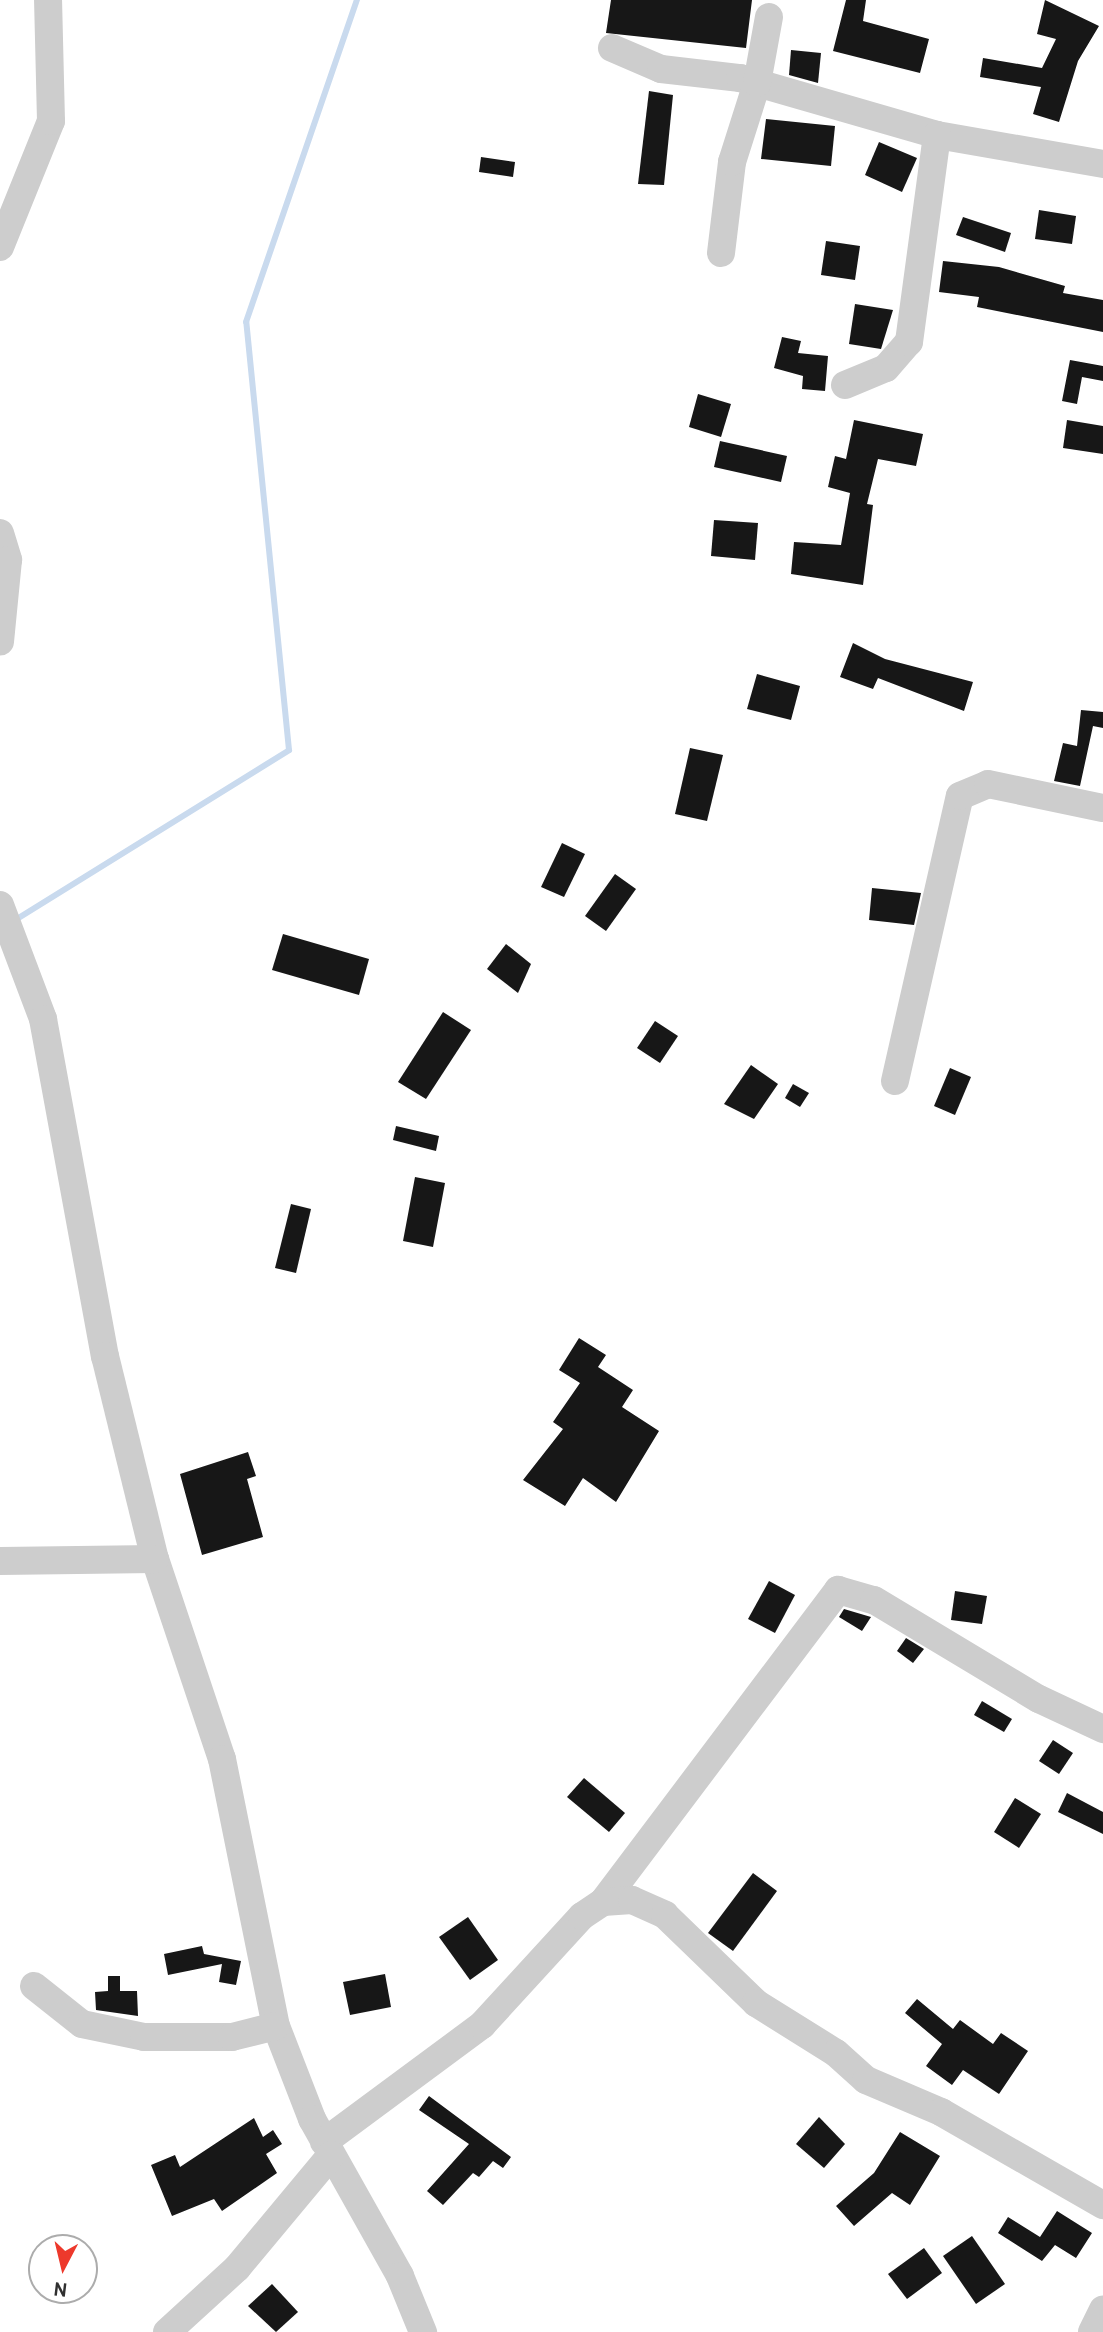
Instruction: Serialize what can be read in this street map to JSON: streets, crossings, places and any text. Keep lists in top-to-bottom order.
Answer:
{
  "north": "bottom"
}
